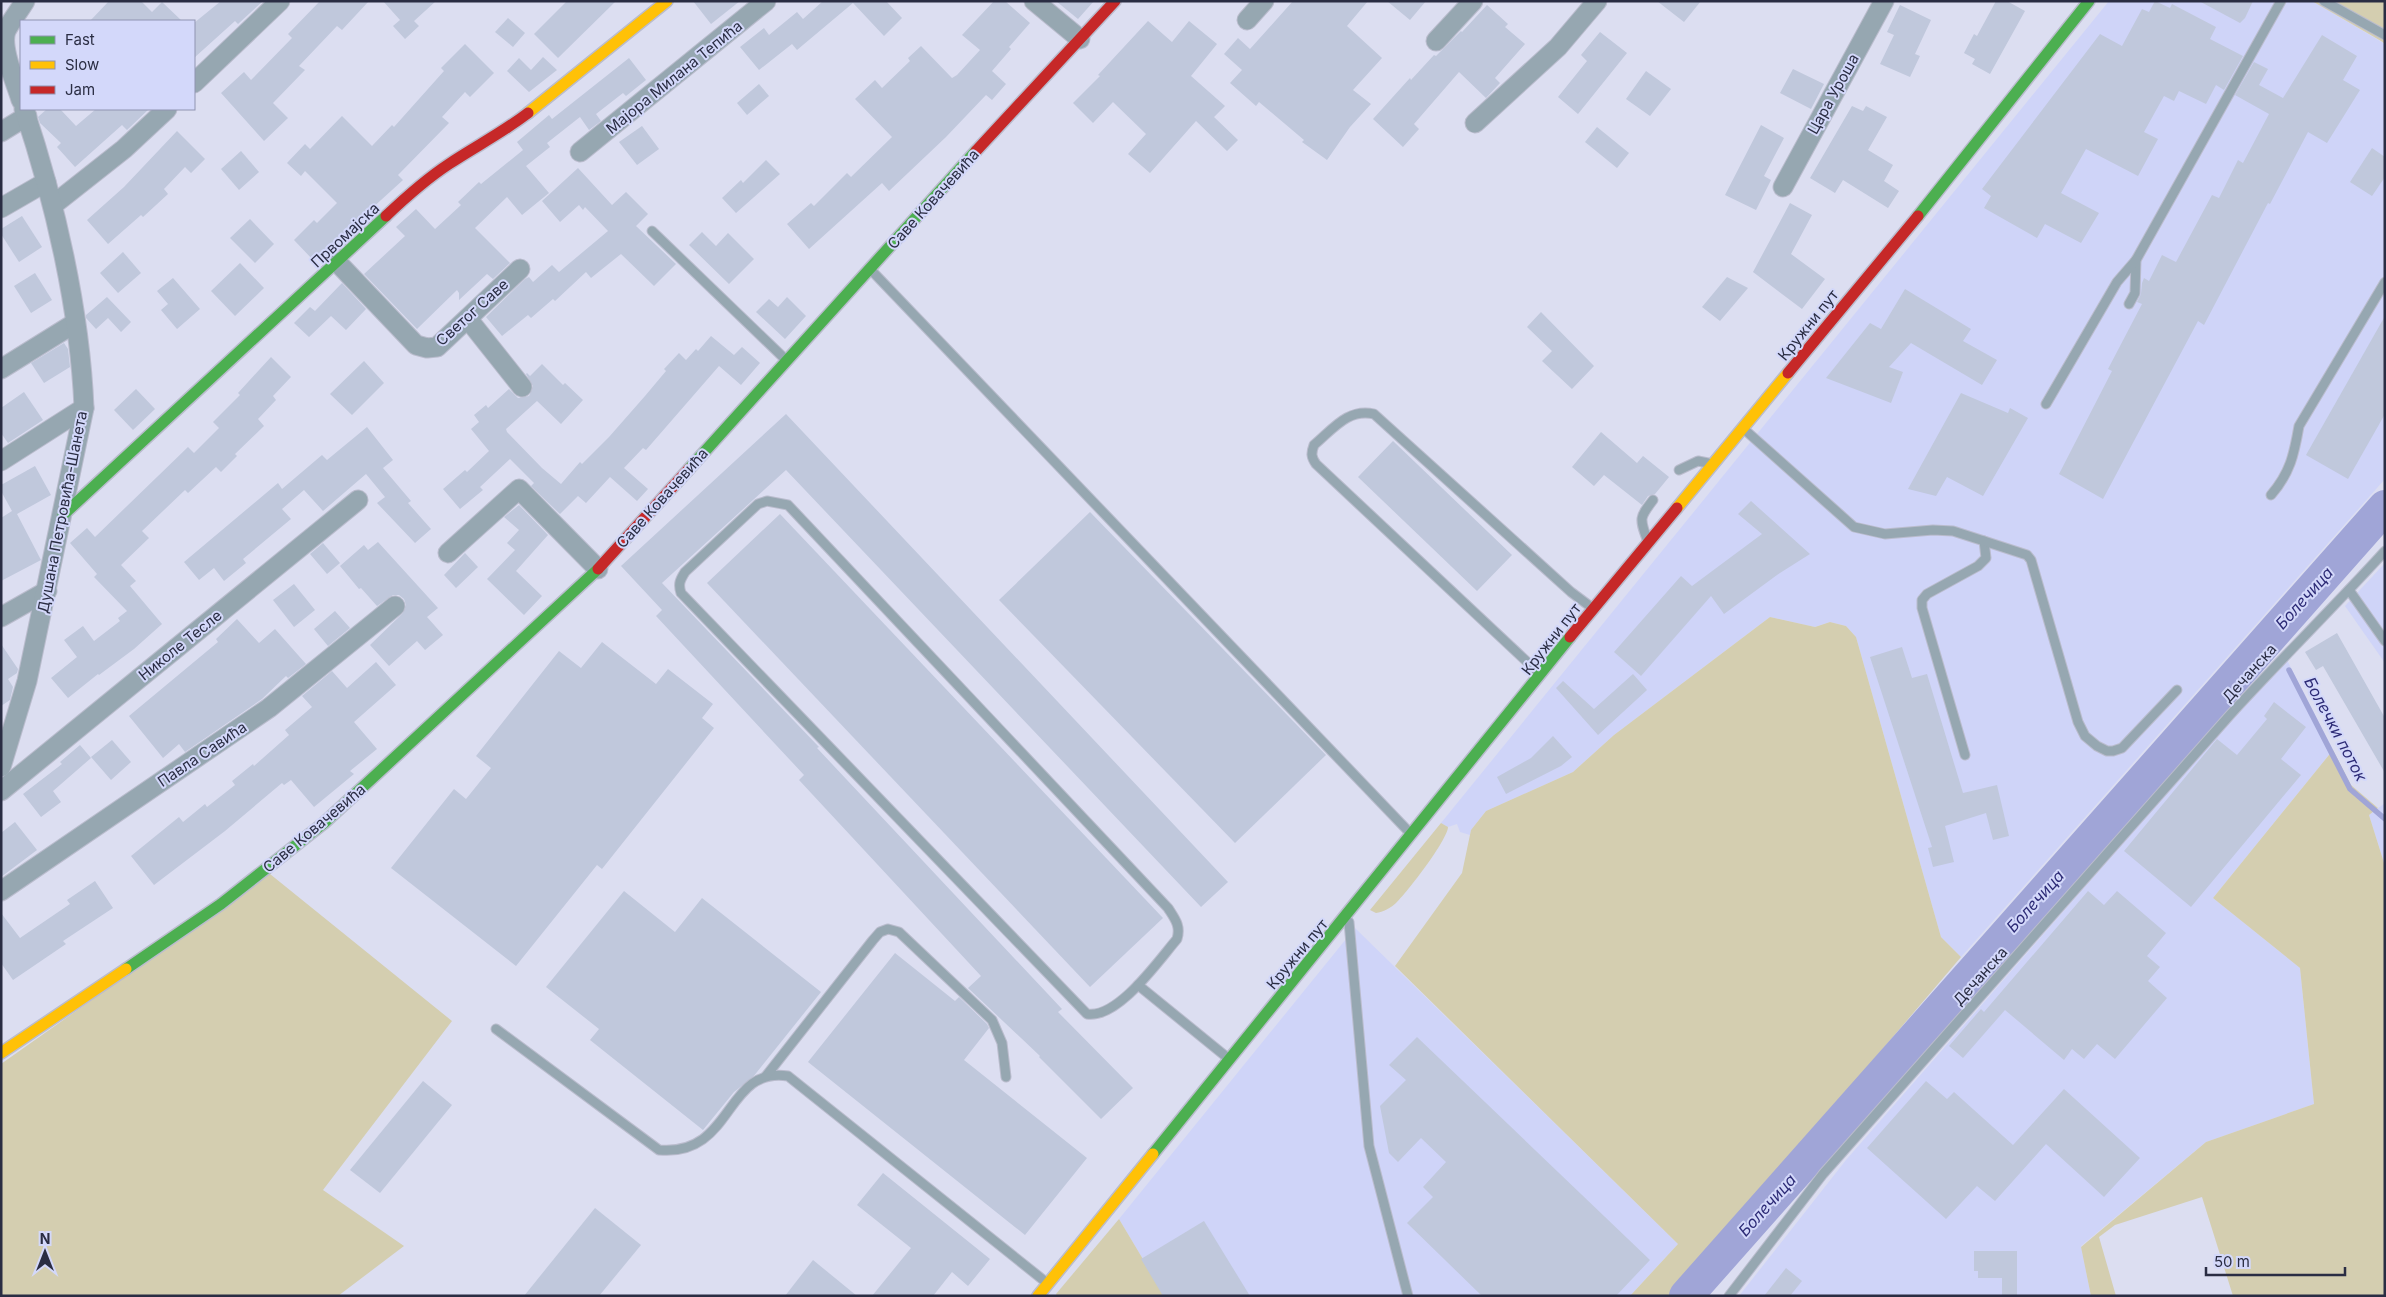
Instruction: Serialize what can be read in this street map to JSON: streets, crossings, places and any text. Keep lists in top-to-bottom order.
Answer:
{
  "streets": {
    "street": [
      "Мајора Милана Тепића",
      "Цара Уроша",
      "Саве Ковачевића",
      "Првомајска",
      "Светог Саве",
      "Кружни пут",
      "Душана Петровића-Шанета",
      "Николе Тесле",
      "Павла Савића"
    ],
    "lane": ["Дечанска"]
  },
  "crossings": [
    ["Првомајска", "Светог Саве"],
    ["Првомајска", "Душана Петровића-Шанета"]
  ],
  "water": ["Болечица", "Болечки поток"],
  "legend": ["Fast", "Slow", "Jam"],
  "scale_bar": "50 m",
  "north": "top"
}
